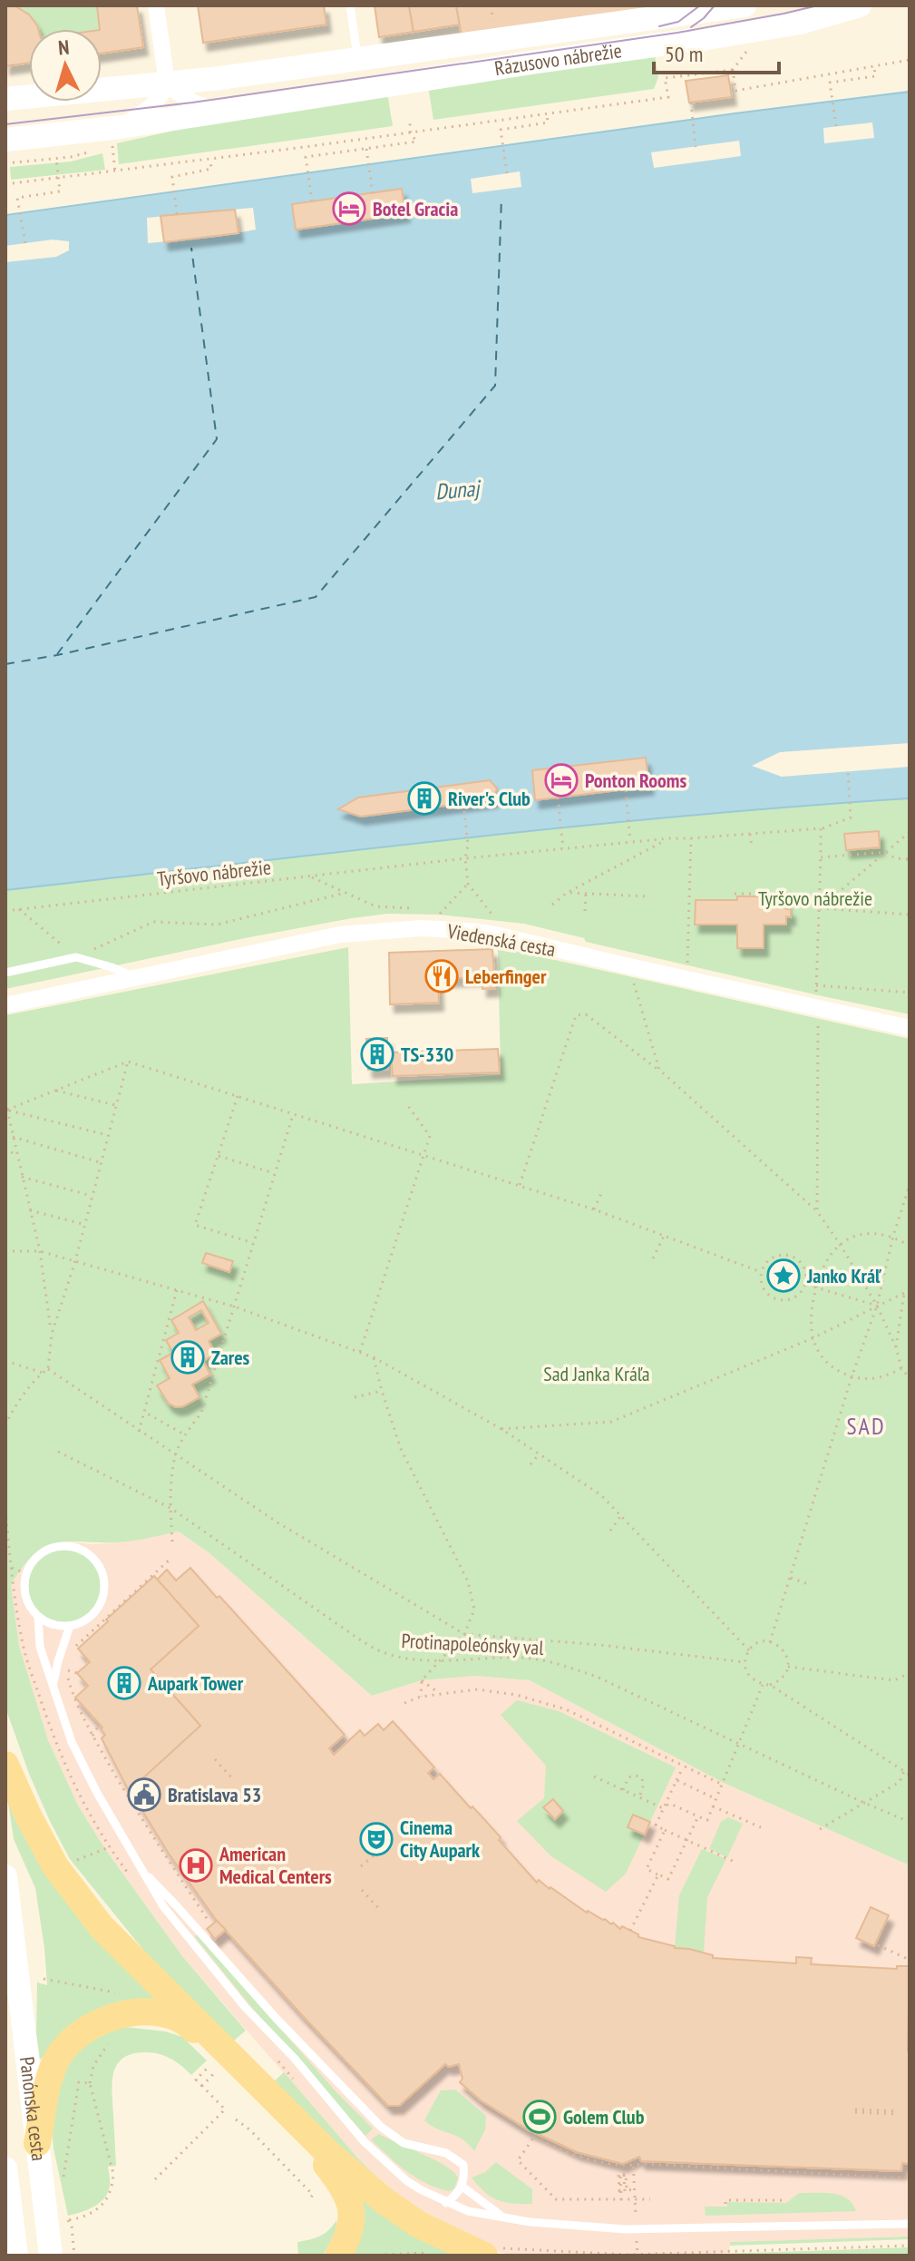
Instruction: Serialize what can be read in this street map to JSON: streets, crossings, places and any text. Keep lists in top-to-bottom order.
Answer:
{
  "streets": {
    "main road": ["Rázusovo nábrežie", "Panónska cesta"],
    "street": ["Viedenská cesta"],
    "path": ["Tyršovo nábrežie", "Protinapoleónsky val"]
  },
  "districts": ["SAD"],
  "water": ["Dunaj"],
  "parks": ["Tyršovo nábrežie", "Sad Janka Kráľa"],
  "places": {
    "hotel": ["Botel Gracia", "Ponton Rooms"],
    "building": [
      "River's Club",
      "TS-330",
      "Zares",
      "Aupark Tower"
    ],
    "restaurant": ["Leberfinger"],
    "place": ["Janko Kráľ"],
    "public building": ["Bratislava 53"],
    "theatre": ["Cinema City Aupark"],
    "hospital": ["American Medical Centers"],
    "sports": ["Golem Club"]
  },
  "scale_bar": "50 m",
  "north": "top"
}
